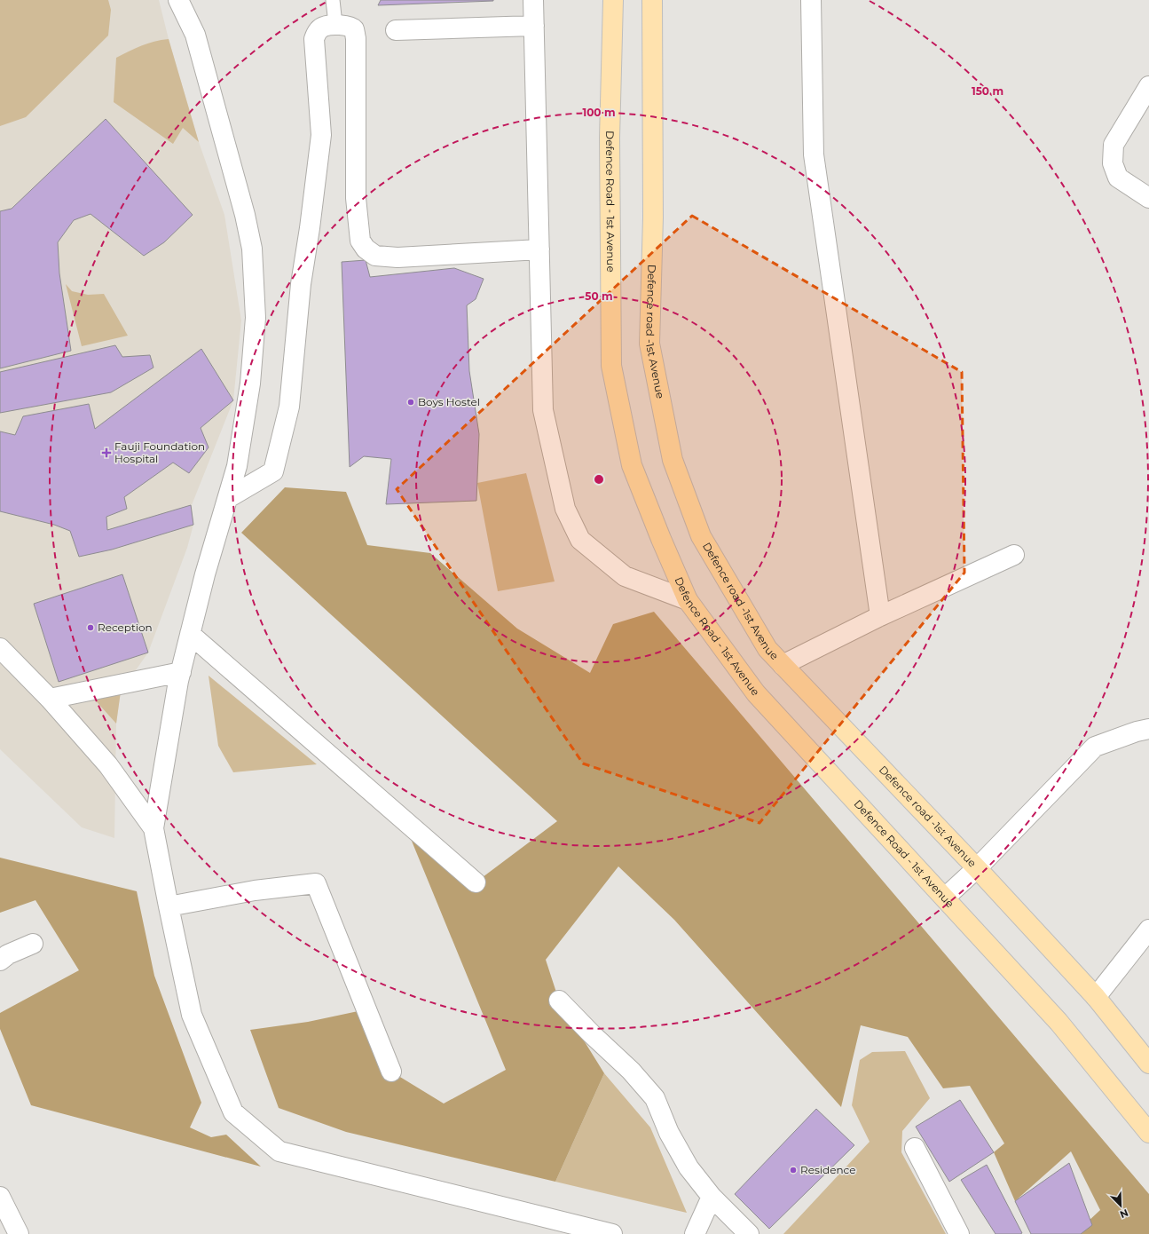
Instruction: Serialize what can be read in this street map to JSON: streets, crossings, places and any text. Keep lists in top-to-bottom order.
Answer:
{
  "streets": {
    "main road": ["Defence Road - 1st Avenue", "Defence road -1st Avenue"]
  },
  "places": {
    "other": ["Boys Hostel", "Reception", "Residence"],
    "health": ["Fauji Foundation Hospital"]
  },
  "north": "bottom right",
  "rings": ["150 m", "100 m", "50 m"]
}
